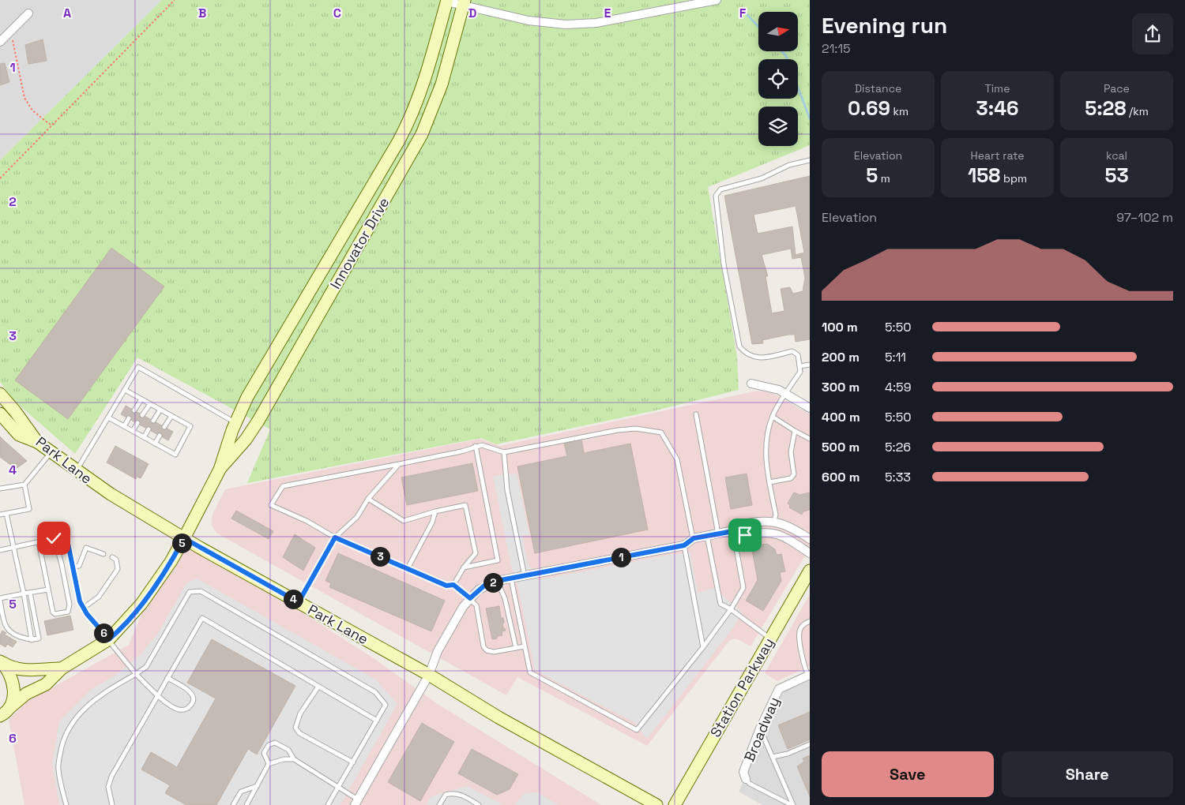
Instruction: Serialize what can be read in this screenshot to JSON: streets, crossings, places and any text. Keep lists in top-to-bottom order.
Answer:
{
  "streets": {
    "main road": ["Innovator Drive", "Park Lane", "Station Parkway"],
    "street": ["Broadway"]
  },
  "crossings": [
    ["Innovator Drive", "Park Lane"]
  ],
  "north": "right",
  "page": {
    "heading": ["Evening run", "21:15"],
    "stats": [
      ["Distance", "0.69 km"],
      ["Time", "3:46"],
      ["Pace", "5:28 /km"],
      ["Elevation", "5 m"],
      ["Heart rate", "158 bpm"],
      ["kcal", "53"]
    ],
    "chart": ["Elevation", "97–102 m"],
    "list": [
      {
        "name": "100 m",
        "note": "5:50"
      },
      {
        "name": "200 m",
        "note": "5:11"
      },
      {
        "name": "300 m",
        "note": "4:59"
      },
      {
        "name": "400 m",
        "note": "5:50"
      },
      {
        "name": "500 m",
        "note": "5:26"
      },
      {
        "name": "600 m",
        "note": "5:33"
      }
    ],
    "pins": [
      "5",
      "3",
      "1",
      "2",
      "4",
      "6"
    ],
    "buttons": ["Save", "Share"]
  },
  "grid": {
    "columns": [
      "A",
      "B",
      "C",
      "D",
      "E",
      "F"
    ],
    "rows": [
      "1",
      "2",
      "3",
      "4",
      "5",
      "6"
    ]
  }
}
